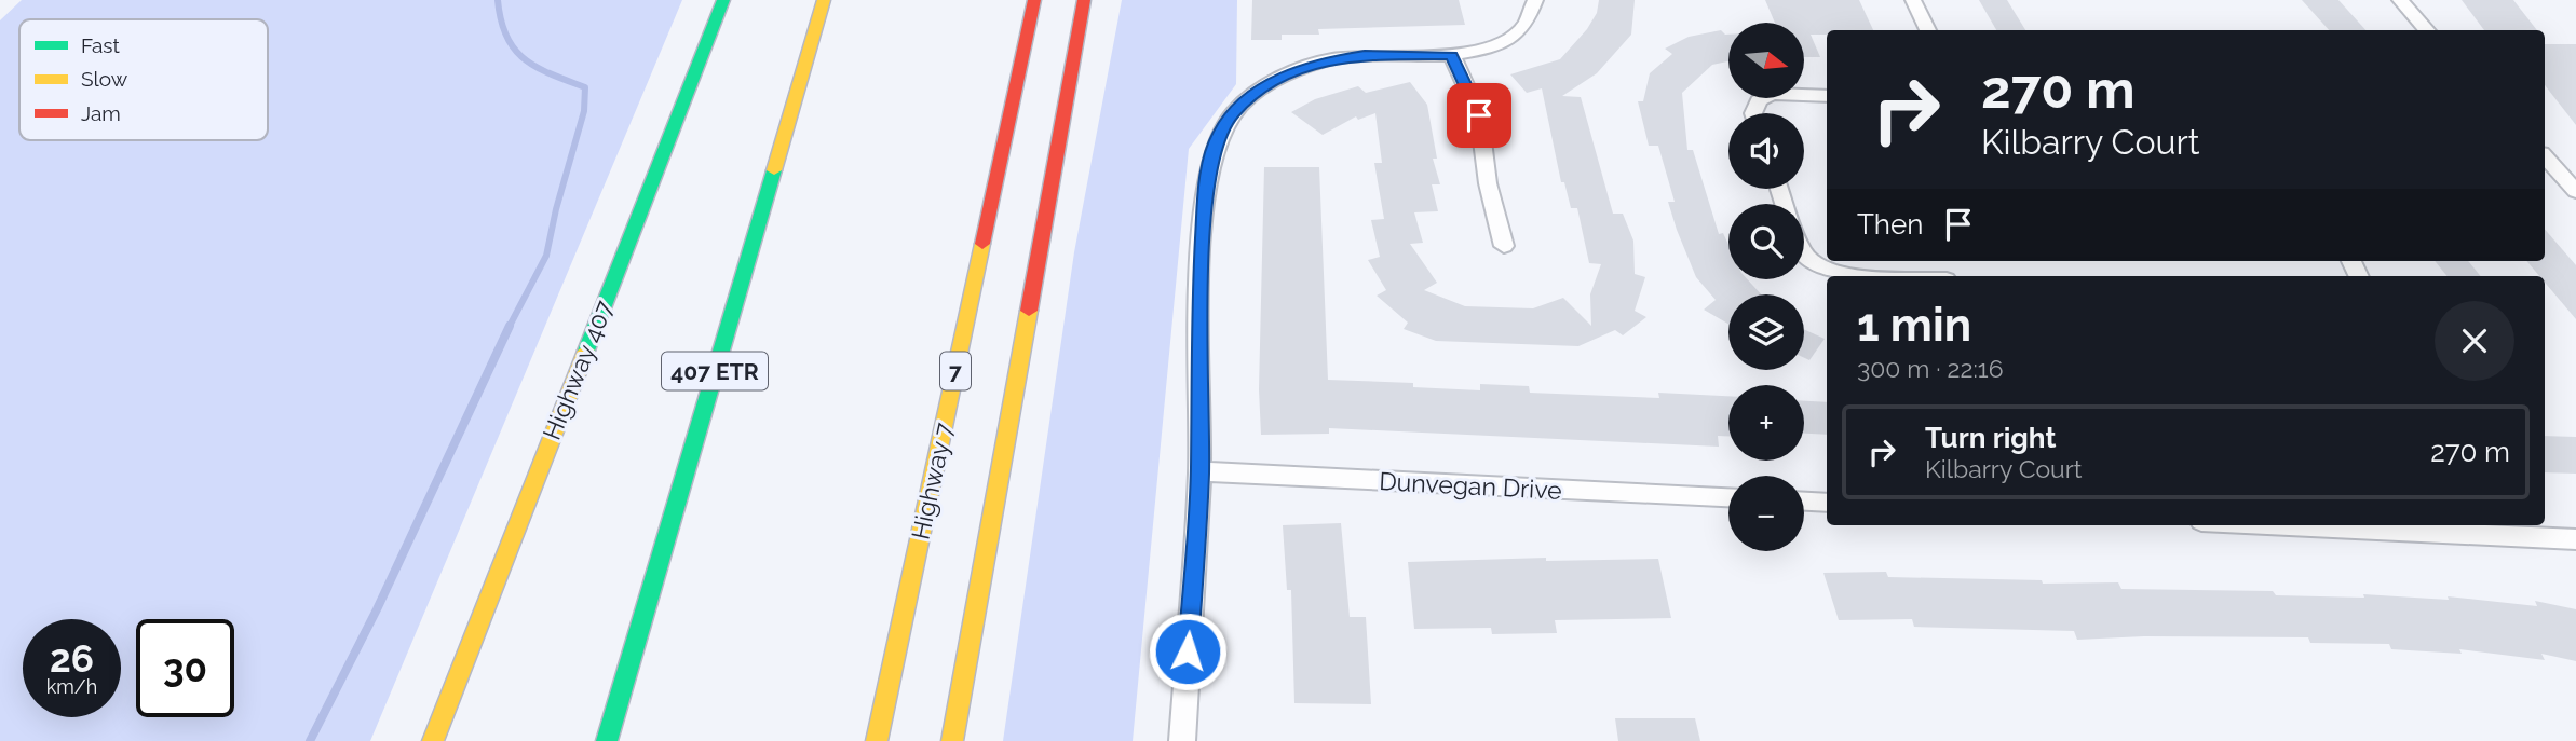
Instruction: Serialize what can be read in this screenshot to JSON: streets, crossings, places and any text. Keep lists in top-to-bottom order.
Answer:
{
  "streets": {
    "main road": [
      "Highway 407",
      "407 ETR",
      "7",
      "Highway 7"
    ],
    "street": ["Dunvegan Drive"]
  },
  "legend": ["Fast", "Slow", "Jam"],
  "north": "right",
  "page": {
    "map_buttons": ["+", "−"],
    "turn": ["270 m", "Kilbarry Court"],
    "then": "Then",
    "heading": ["1 min", "300 m · 22:16"],
    "list": [
      {
        "name": "Turn right",
        "note": "Kilbarry Court",
        "value": "270 m"
      }
    ],
    "speed": "26 km/h",
    "limit": "30"
  }
}
